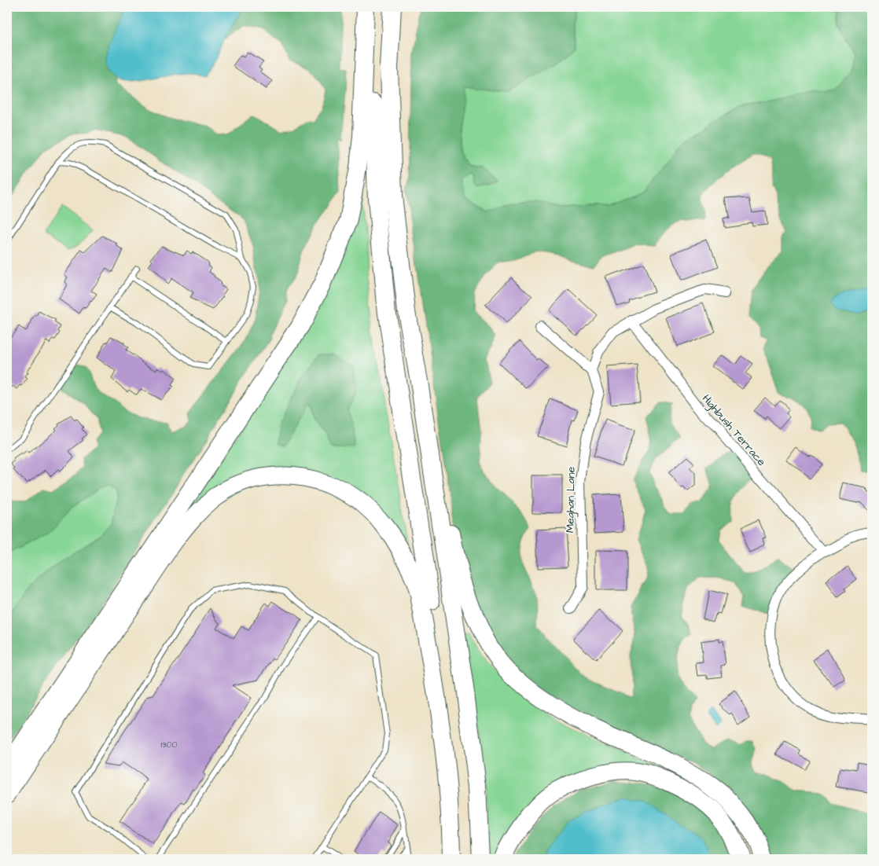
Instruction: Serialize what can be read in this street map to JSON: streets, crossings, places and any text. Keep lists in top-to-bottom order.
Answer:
{
  "streets": {
    "street": ["Highbush Terrace", "Meghan Lane"]
  },
  "house_numbers": ["1300"]
}
